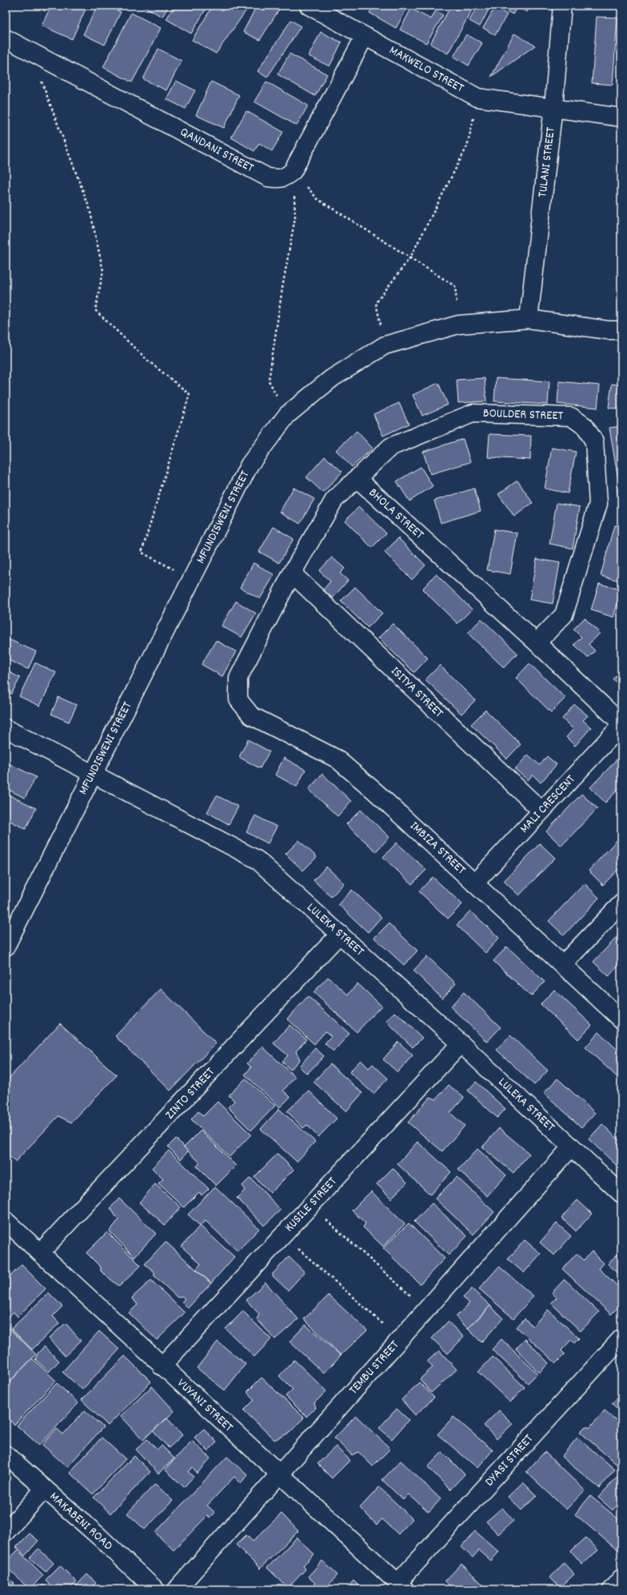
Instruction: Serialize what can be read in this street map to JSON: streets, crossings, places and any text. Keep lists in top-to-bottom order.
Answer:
{
  "streets": {
    "street": [
      "MAKWELO STREET",
      "QANDANI STREET",
      "TULANI STREET",
      "BOULDER STREET",
      "BHOLA STREET",
      "MFUNDISWENI STREET",
      "ISITYA STREET",
      "MALI CRESCENT",
      "IMBIZA STREET",
      "LULEKA STREET",
      "ZINTO STREET",
      "KUSILE STREET",
      "TEMBU STREET",
      "VUYANI STREET",
      "DYASI STREET",
      "MAKABENI ROAD"
    ]
  },
  "crossings": [
    ["MAKWELO STREET", "TULANI STREET"],
    ["TULANI STREET", "MFUNDISWENI STREET"],
    ["BOULDER STREET", "BHOLA STREET"],
    ["BHOLA STREET", "ISITYA STREET"],
    ["BHOLA STREET", "MALI CRESCENT"],
    ["BHOLA STREET", "IMBIZA STREET"],
    ["MFUNDISWENI STREET", "LULEKA STREET"],
    ["ISITYA STREET", "MALI CRESCENT"],
    ["MALI CRESCENT", "IMBIZA STREET"],
    ["LULEKA STREET", "ZINTO STREET"],
    ["LULEKA STREET", "KUSILE STREET"],
    ["LULEKA STREET", "TEMBU STREET"],
    ["ZINTO STREET", "VUYANI STREET"],
    ["KUSILE STREET", "VUYANI STREET"],
    ["TEMBU STREET", "VUYANI STREET"],
    ["VUYANI STREET", "DYASI STREET"]
  ]
}
